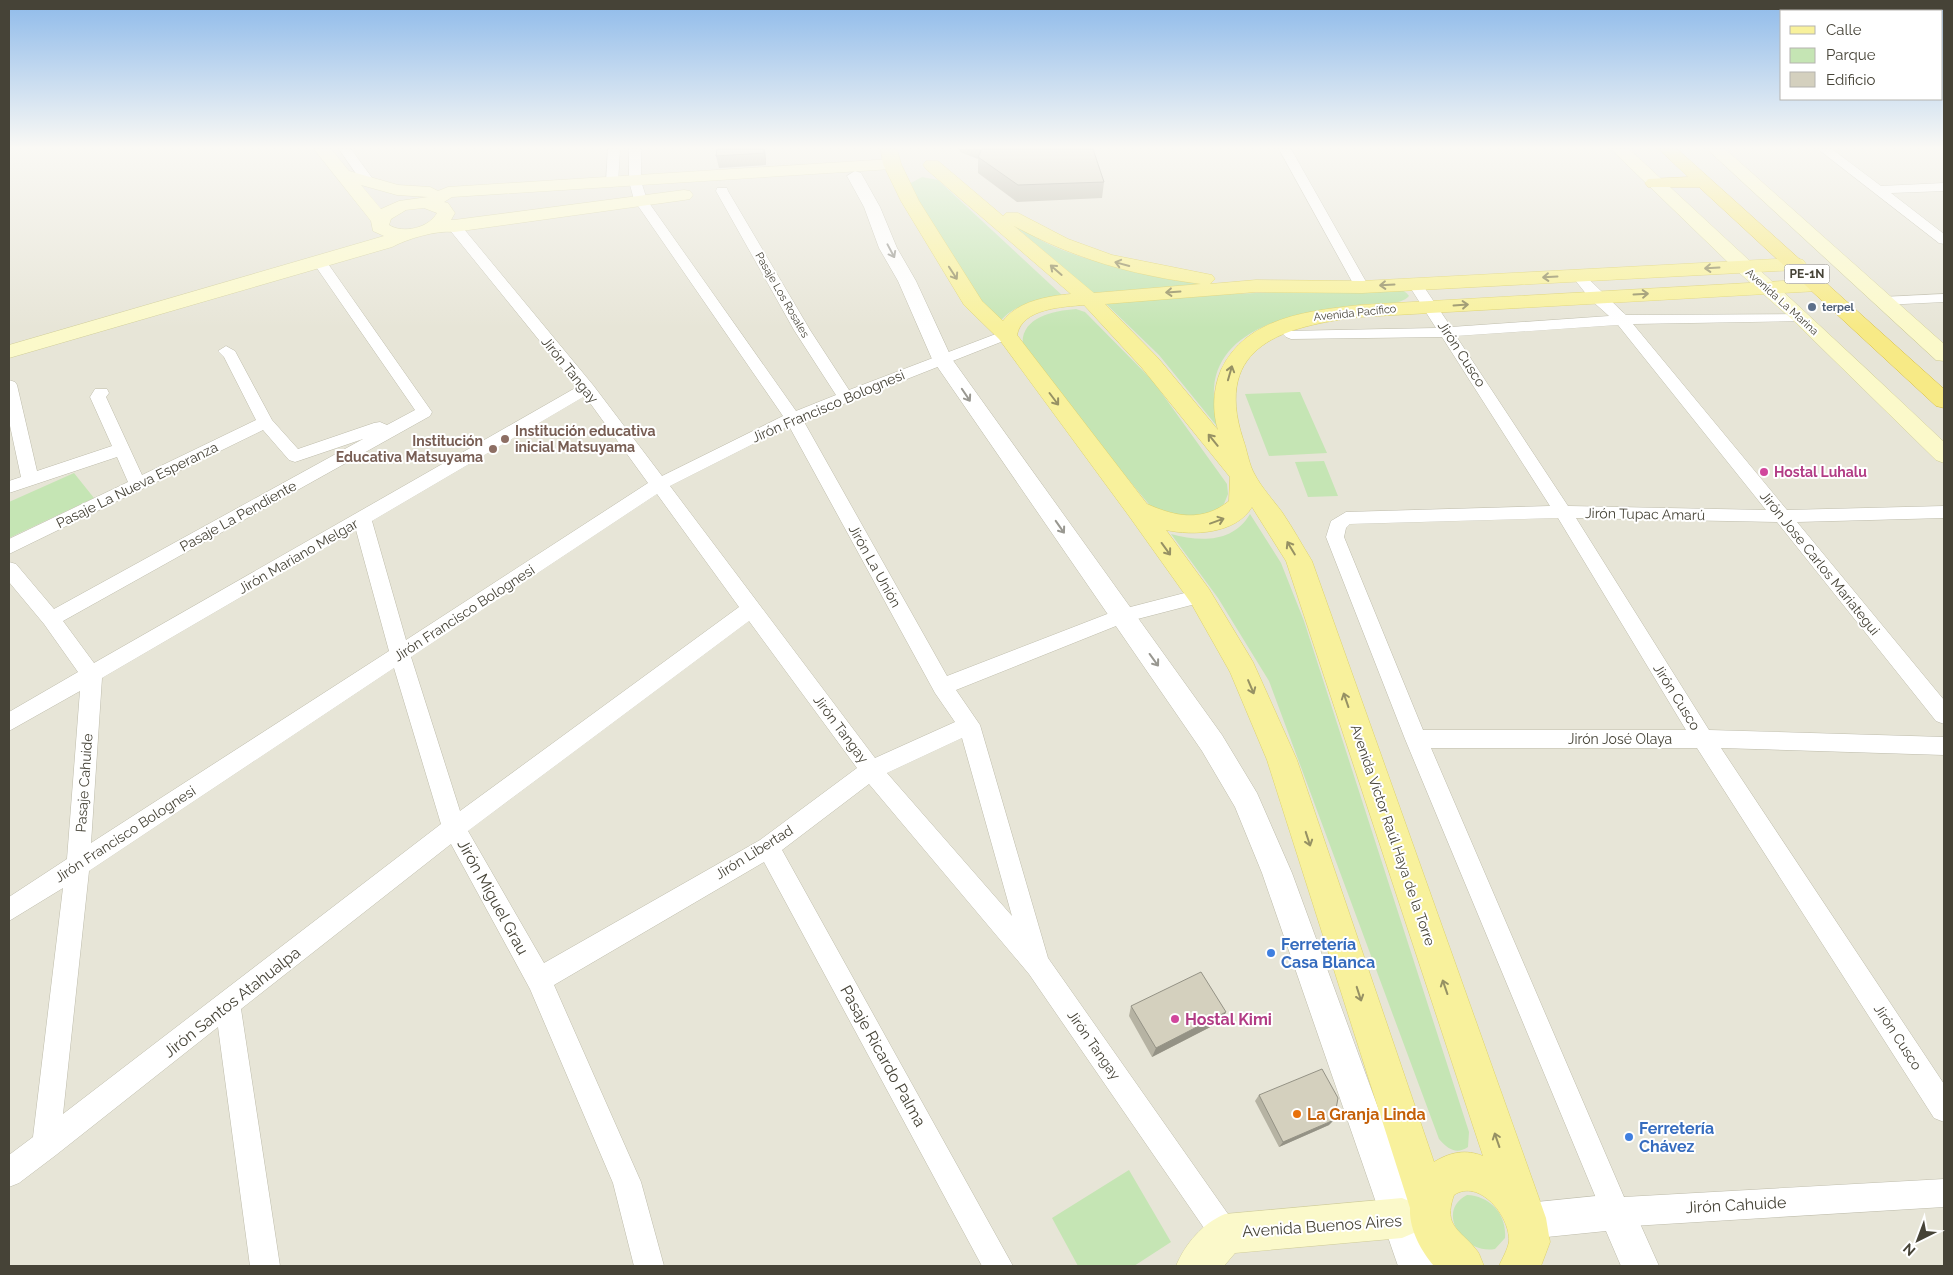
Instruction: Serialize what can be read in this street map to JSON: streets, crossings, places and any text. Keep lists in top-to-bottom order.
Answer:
{
  "streets": {
    "highway": ["PE-1N"],
    "main road": [
      "Avenida La Marina",
      "Avenida Pacífico",
      "Avenida Victor Raúl Haya de la Torre",
      "Avenida Buenos Aires"
    ],
    "street": [
      "Pasaje Los Rosales",
      "Jirón Cusco",
      "Jirón Tangay",
      "Jirón Francisco Bolognesi",
      "Pasaje La Nueva Esperanza",
      "Jirón Tupac Amarú",
      "Pasaje La Pendiente",
      "Jirón Mariano Melgar",
      "Jirón Jose Carlos Mariategui",
      "Jirón La Unión",
      "Jirón José Olaya",
      "Pasaje Cahuide",
      "Jirón Libertad",
      "Jirón Miguel Grau",
      "Jirón Santos Atahualpa",
      "Pasaje Ricardo Palma",
      "Jirón Cahuide"
    ]
  },
  "crossings": [
    ["PE-1N", "Avenida Pacífico"],
    ["Pasaje Los Rosales", "Jirón Francisco Bolognesi"],
    ["Avenida La Marina", "Avenida Pacífico"],
    ["Avenida Pacífico", "Jirón Cusco"],
    ["Avenida Pacífico", "Jirón Francisco Bolognesi"],
    ["Avenida Pacífico", "Jirón Jose Carlos Mariategui"],
    ["Avenida Pacífico", "Avenida Victor Raúl Haya de la Torre"],
    ["Jirón Cusco", "Jirón Tupac Amarú"],
    ["Jirón Cusco", "Jirón José Olaya"],
    ["Jirón Tangay", "Jirón Francisco Bolognesi"],
    ["Jirón Tangay", "Jirón Mariano Melgar"],
    ["Jirón Tangay", "Jirón La Unión"],
    ["Jirón Tangay", "Jirón Libertad"],
    ["Jirón Tangay", "Jirón Santos Atahualpa"],
    ["Jirón Tangay", "Avenida Buenos Aires"],
    ["Jirón Francisco Bolognesi", "Jirón La Unión"],
    ["Jirón Francisco Bolognesi", "Pasaje Cahuide"],
    ["Jirón Francisco Bolognesi", "Jirón Miguel Grau"],
    ["Jirón Tupac Amarú", "Jirón Jose Carlos Mariategui"],
    ["Jirón Tupac Amarú", "Jirón José Olaya"],
    ["Jirón Mariano Melgar", "Pasaje Cahuide"],
    ["Jirón Mariano Melgar", "Jirón Miguel Grau"],
    ["Jirón La Unión", "Jirón Libertad"],
    ["Pasaje Cahuide", "Jirón Santos Atahualpa"],
    ["Avenida Victor Raúl Haya de la Torre", "Jirón Cahuide"],
    ["Jirón Libertad", "Jirón Miguel Grau"],
    ["Jirón Libertad", "Pasaje Ricardo Palma"],
    ["Jirón Miguel Grau", "Jirón Santos Atahualpa"]
  ],
  "places": [
    "terpel",
    "Institución educativa inicial Matsuyama",
    "Institución Educativa Matsuyama",
    "Hostal Luhalu",
    "Ferretería Casa Blanca",
    "Hostal Kimi",
    "La Granja Linda",
    "Ferretería Chávez"
  ],
  "legend": ["Calle", "Parque", "Edificio"],
  "north": "bottom left"
}
